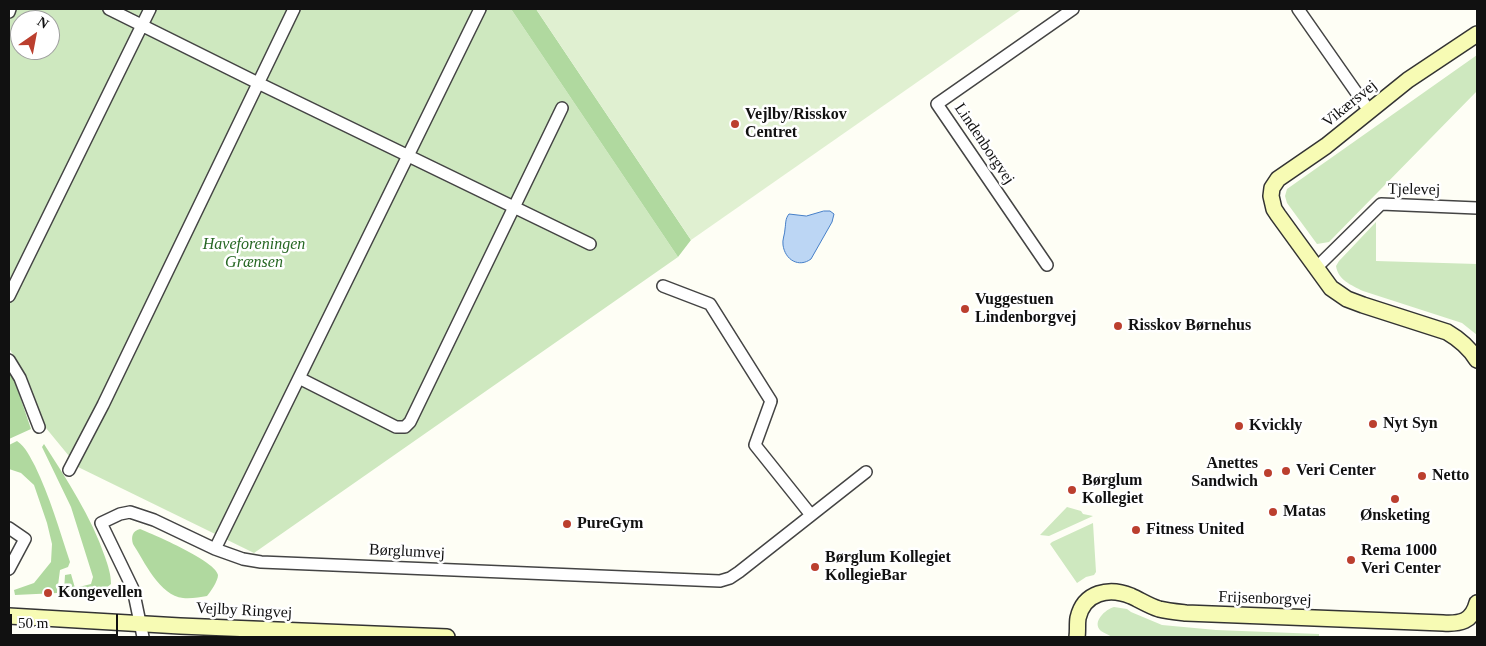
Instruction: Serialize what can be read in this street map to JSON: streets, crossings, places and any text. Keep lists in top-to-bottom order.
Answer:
{
  "streets": {
    "street": [
      "Vikærsvej",
      "Lindenborgvej",
      "Tjelevej",
      "Børglumvej",
      "Frijsenborgvej",
      "Vejlby Ringvej"
    ]
  },
  "crossings": [
    ["Vikærsvej", "Tjelevej"],
    ["Børglumvej", "Vejlby Ringvej"]
  ],
  "parks": ["Haveforeningen Grænsen"],
  "places": [
    "Vejlby/Risskov Centret",
    "Vuggestuen Lindenborgvej",
    "Risskov Børnehus",
    "Nyt Syn",
    "Kvickly",
    "Veri Center",
    "Anettes Sandwich",
    "Netto",
    "Børglum Kollegiet",
    "Ønsketing",
    "Matas",
    "PureGym",
    "Fitness United",
    "Rema 1000 Veri Center",
    "Børglum Kollegiet KollegieBar",
    "Kongevellen"
  ],
  "scale_bar": "50 m",
  "north": "top right"
}
